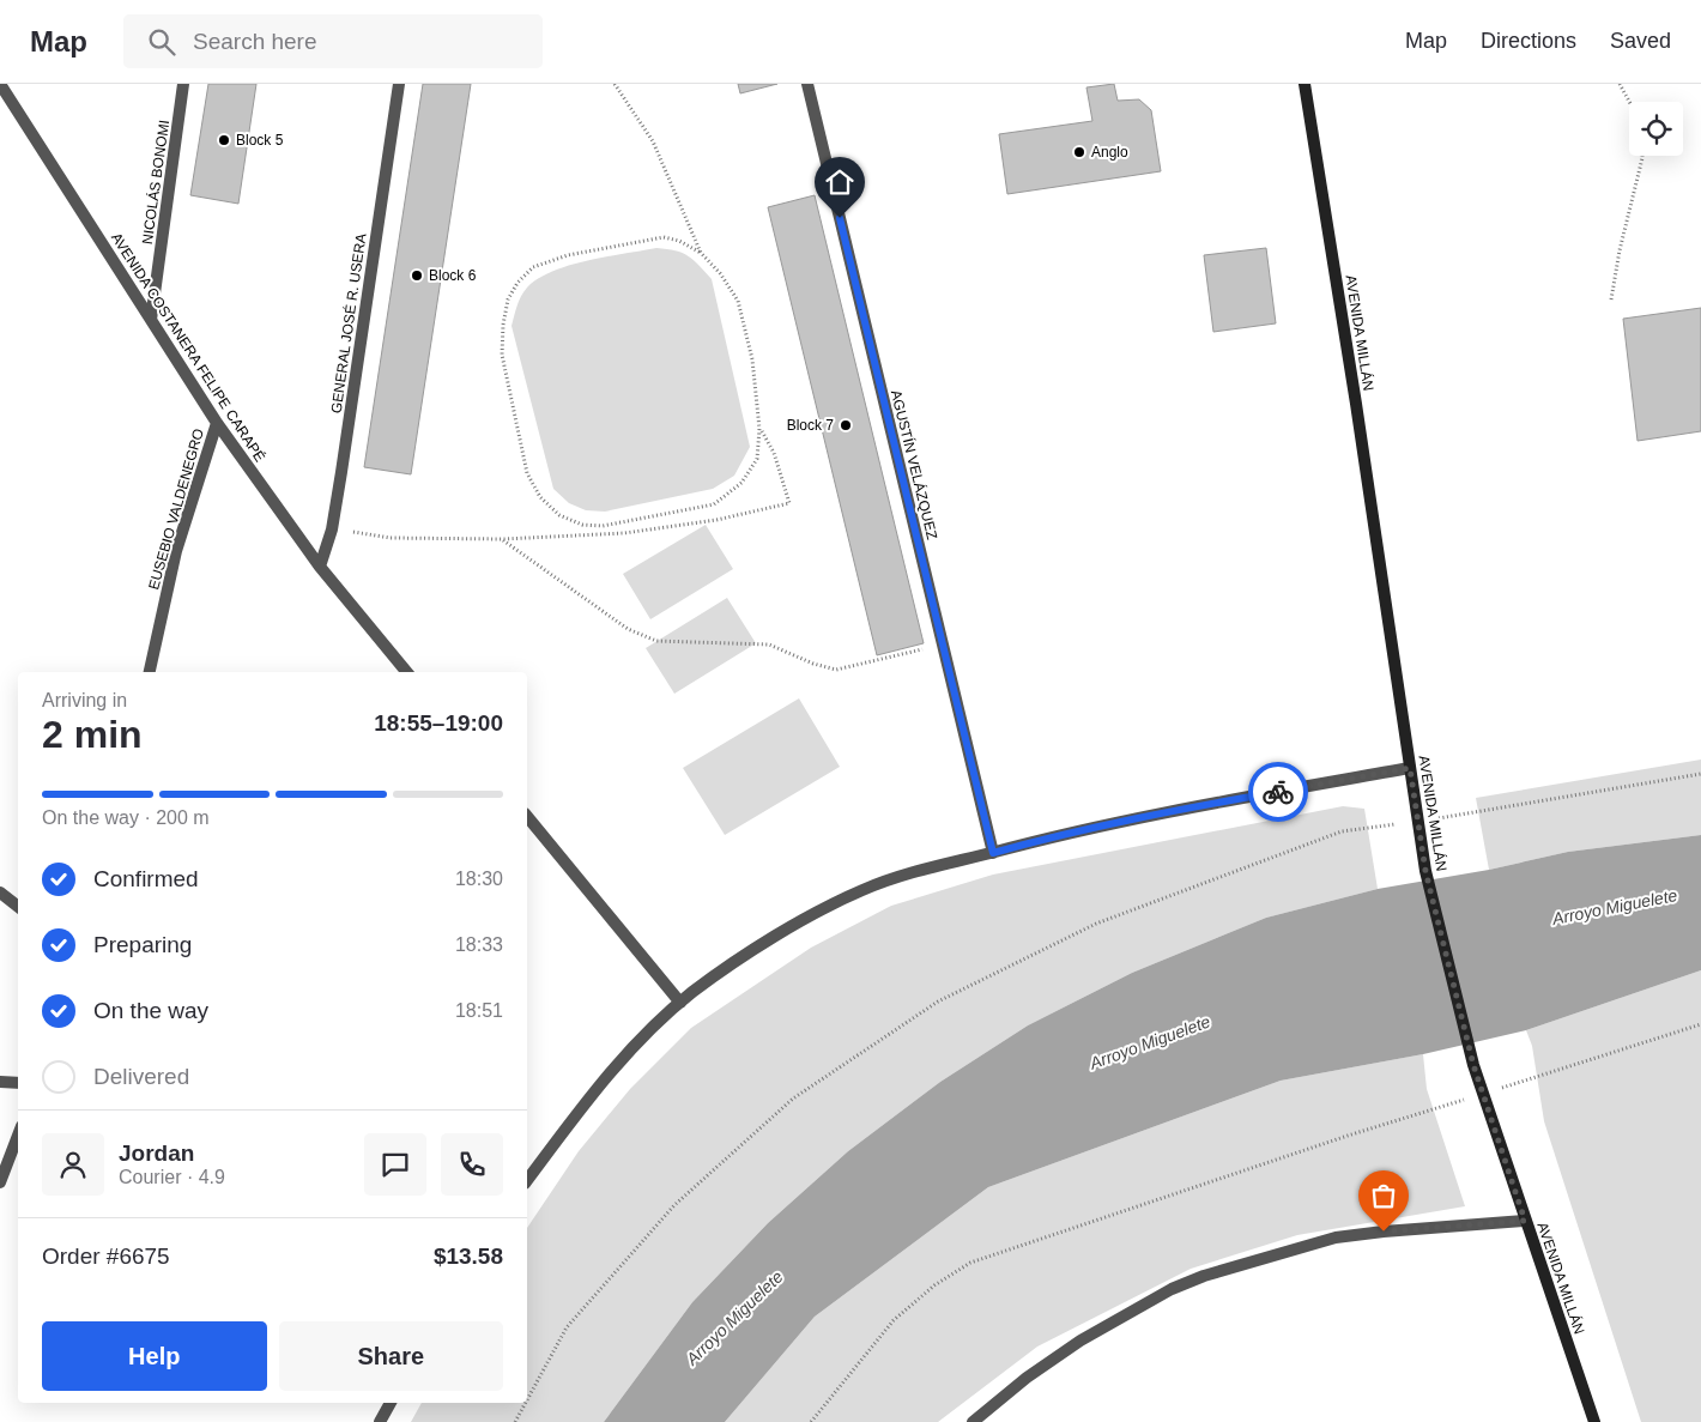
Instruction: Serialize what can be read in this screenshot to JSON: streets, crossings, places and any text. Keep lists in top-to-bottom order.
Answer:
{
  "streets": {
    "main road": ["AVENIDA MILLÁN"],
    "street": [
      "NICOLÁS BONOMI",
      "GENERAL JOSÉ R. USERA",
      "AVENIDA COSTANERA FELIPE CARAPÉ",
      "AGUSTÍN VELÁZQUEZ",
      "EUSEBIO VALDENEGRO"
    ]
  },
  "crossings": [
    ["NICOLÁS BONOMI", "AVENIDA COSTANERA FELIPE CARAPÉ"],
    ["GENERAL JOSÉ R. USERA", "AVENIDA COSTANERA FELIPE CARAPÉ"],
    ["AVENIDA COSTANERA FELIPE CARAPÉ", "EUSEBIO VALDENEGRO"]
  ],
  "water": ["Arroyo Miguelete"],
  "places": [
    "Block 5",
    "Anglo",
    "Block 6",
    "Block 7"
  ],
  "page": {
    "header": "Map",
    "search": "Search here",
    "nav": ["Map", "Directions", "Saved"],
    "heading": ["2 min", "Arriving in", "18:55–19:00"],
    "panel": [
      "Jordan",
      "Courier · 4.9",
      "Order #6675",
      "$13.58"
    ],
    "bar": "On the way · 200 m",
    "list": [
      ["Confirmed", "18:30"],
      ["Preparing", "18:33"],
      ["On the way", "18:51"],
      "Delivered"
    ],
    "buttons": ["Help", "Share"]
  }
}
